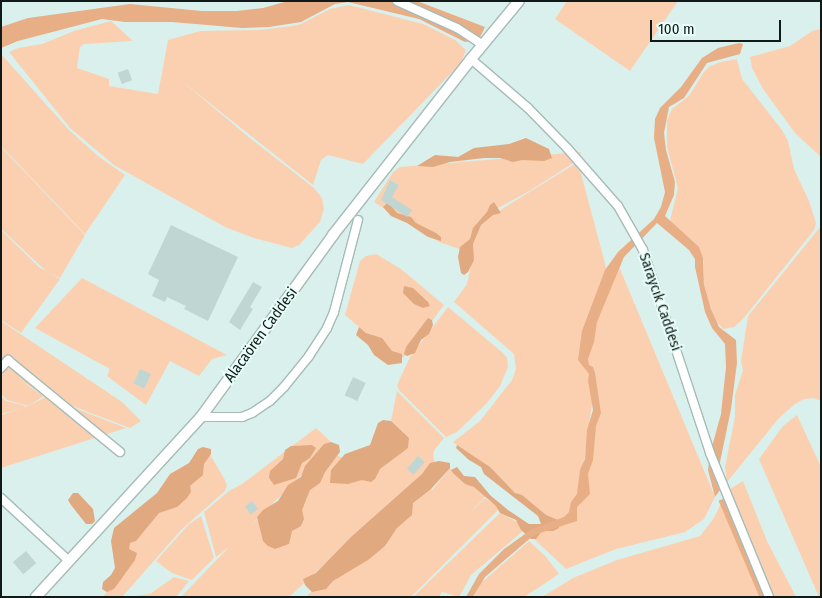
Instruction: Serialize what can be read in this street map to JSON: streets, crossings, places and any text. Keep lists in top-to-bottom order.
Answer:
{
  "streets": {
    "street": ["Saraycık Caddesi", "Alacaören Caddesi"]
  },
  "crossings": [
    ["Saraycık Caddesi", "Alacaören Caddesi"]
  ],
  "scale_bar": "100 m"
}
